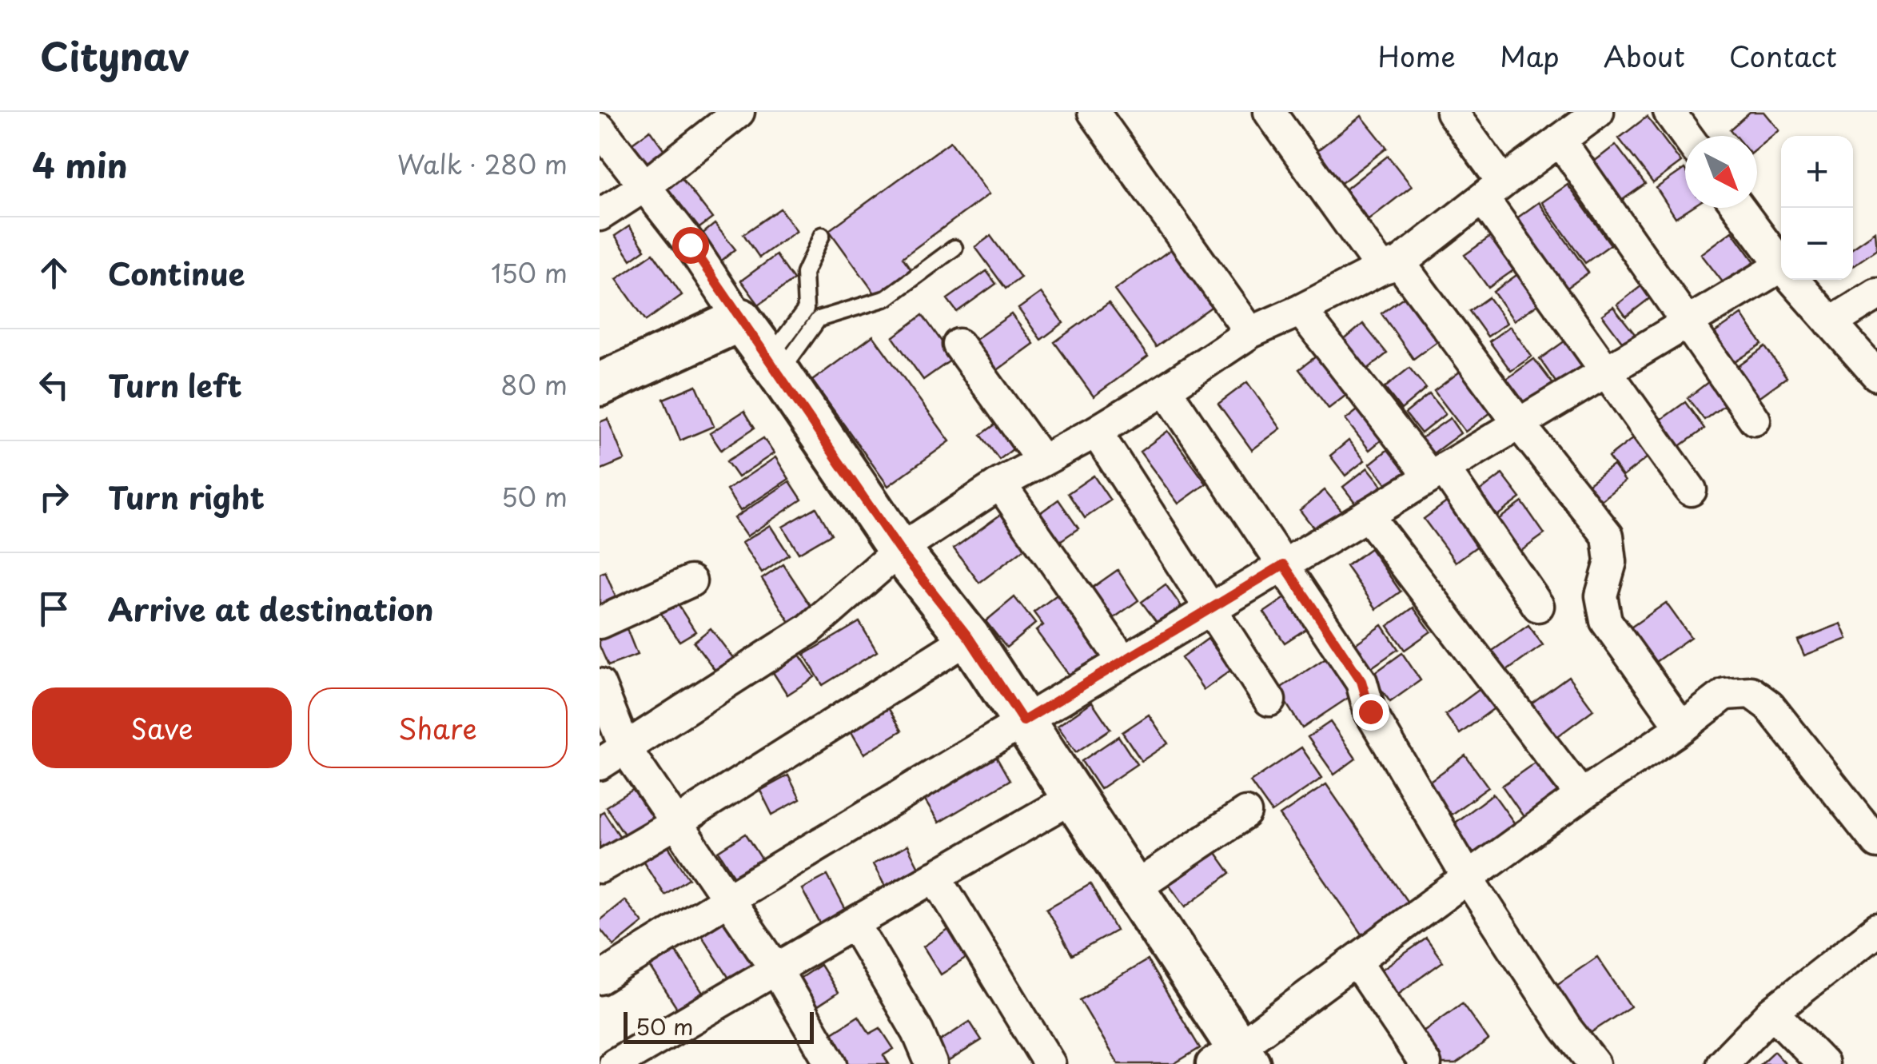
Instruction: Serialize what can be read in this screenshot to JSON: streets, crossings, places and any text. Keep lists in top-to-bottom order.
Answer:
{
  "scale_bar": "50 m",
  "north": "bottom right",
  "page": {
    "header": "Citynav",
    "nav": [
      "Home",
      "Map",
      "About",
      "Contact"
    ],
    "heading": ["4 min", "Walk · 280 m"],
    "map_buttons": ["+", "−"],
    "list": [
      ["Continue", "150 m"],
      ["Turn left", "80 m"],
      ["Turn right", "50 m"],
      "Arrive at destination"
    ],
    "buttons": ["Save", "Share"],
    "scale": "50 m"
  }
}
